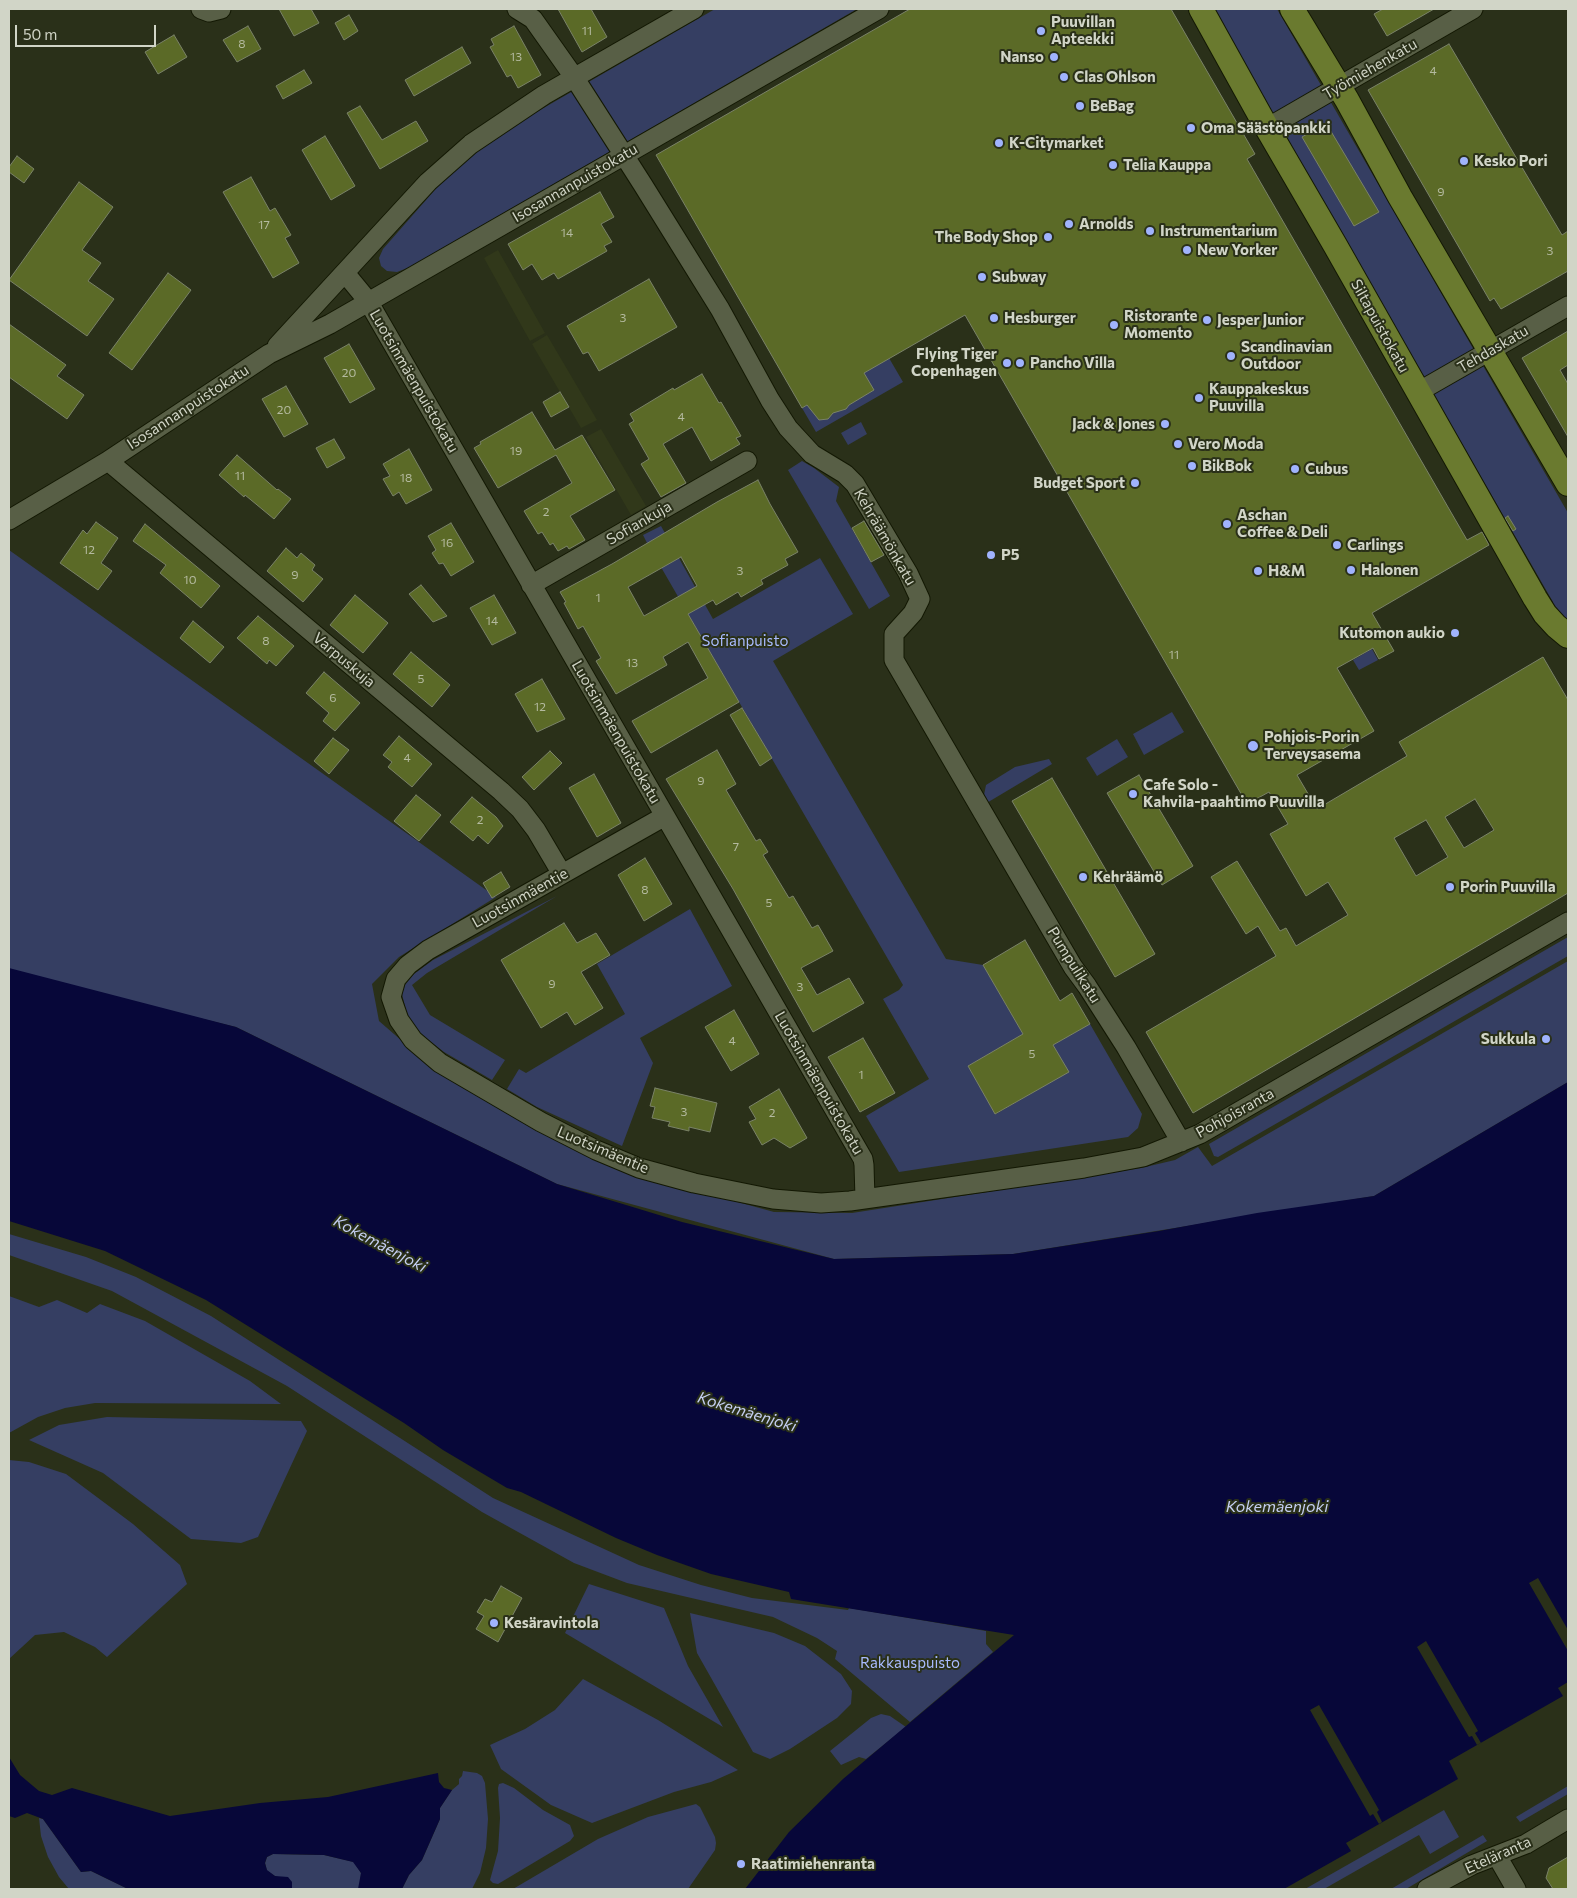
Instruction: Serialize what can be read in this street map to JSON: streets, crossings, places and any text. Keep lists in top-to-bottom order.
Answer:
{
  "streets": {
    "main road": ["Siltapuistokatu"],
    "street": [
      "Työmiehenkatu",
      "Isosannanpuistokatu",
      "Tehdaskatu",
      "Luotsinmäenpuistokatu",
      "Sofiankuja",
      "Kehräämönkatu",
      "Varpuskuja",
      "Luotsinmäentie",
      "Pumpulikatu",
      "Pohjoisranta",
      "Luotsimäentie",
      "Eteläranta"
    ]
  },
  "crossings": [
    ["Työmiehenkatu", "Siltapuistokatu"],
    ["Isosannanpuistokatu", "Luotsinmäenpuistokatu"],
    ["Isosannanpuistokatu", "Kehräämönkatu"],
    ["Isosannanpuistokatu", "Varpuskuja"],
    ["Siltapuistokatu", "Tehdaskatu"],
    ["Luotsinmäenpuistokatu", "Sofiankuja"],
    ["Luotsinmäenpuistokatu", "Luotsinmäentie"],
    ["Luotsinmäenpuistokatu", "Pohjoisranta"],
    ["Luotsinmäenpuistokatu", "Luotsimäentie"],
    ["Kehräämönkatu", "Pumpulikatu"],
    ["Varpuskuja", "Luotsinmäentie"],
    ["Luotsinmäentie", "Luotsimäentie"],
    ["Pumpulikatu", "Pohjoisranta"],
    ["Pohjoisranta", "Luotsimäentie"]
  ],
  "water": ["Kokemäenjoki"],
  "parks": ["Sofianpuisto", "Rakkauspuisto"],
  "places": [
    "Puuvillan Apteekki",
    "Nanso",
    "Clas Ohlson",
    "BeBag",
    "Oma Säästöpankki",
    "K-Citymarket",
    "Kesko Pori",
    "Telia Kauppa",
    "Arnolds",
    "Instrumentarium",
    "The Body Shop",
    "New Yorker",
    "Subway",
    "Hesburger",
    "Jesper Junior",
    "Ristorante Momento",
    "Scandinavian Outdoor",
    "Flying Tiger Copenhagen",
    "Pancho Villa",
    "Kauppakeskus Puuvilla",
    "Jack & Jones",
    "Vero Moda",
    "BikBok",
    "Cubus",
    "Budget Sport",
    "Aschan Coffee & Deli",
    "Carlings",
    "P5",
    "Halonen",
    "H&M",
    "Kutomon aukio",
    "Pohjois-Porin Terveysasema",
    "Cafe Solo - Kahvila-paahtimo Puuvilla",
    "Kehräämö",
    "Porin Puuvilla",
    "Sukkula",
    "Kesäravintola",
    "Raatimiehenranta"
  ],
  "house_numbers": [
    "11",
    "8",
    "13",
    "4",
    "9",
    "17",
    "14",
    "3",
    "3",
    "20",
    "20",
    "4",
    "19",
    "11",
    "18",
    "2",
    "16",
    "12",
    "3",
    "9",
    "10",
    "1",
    "14",
    "8",
    "11",
    "13",
    "5",
    "6",
    "12",
    "4",
    "9",
    "2",
    "7",
    "8",
    "5",
    "9",
    "3",
    "4",
    "5",
    "1",
    "3",
    "2"
  ],
  "scale_bar": "50 m"
}
